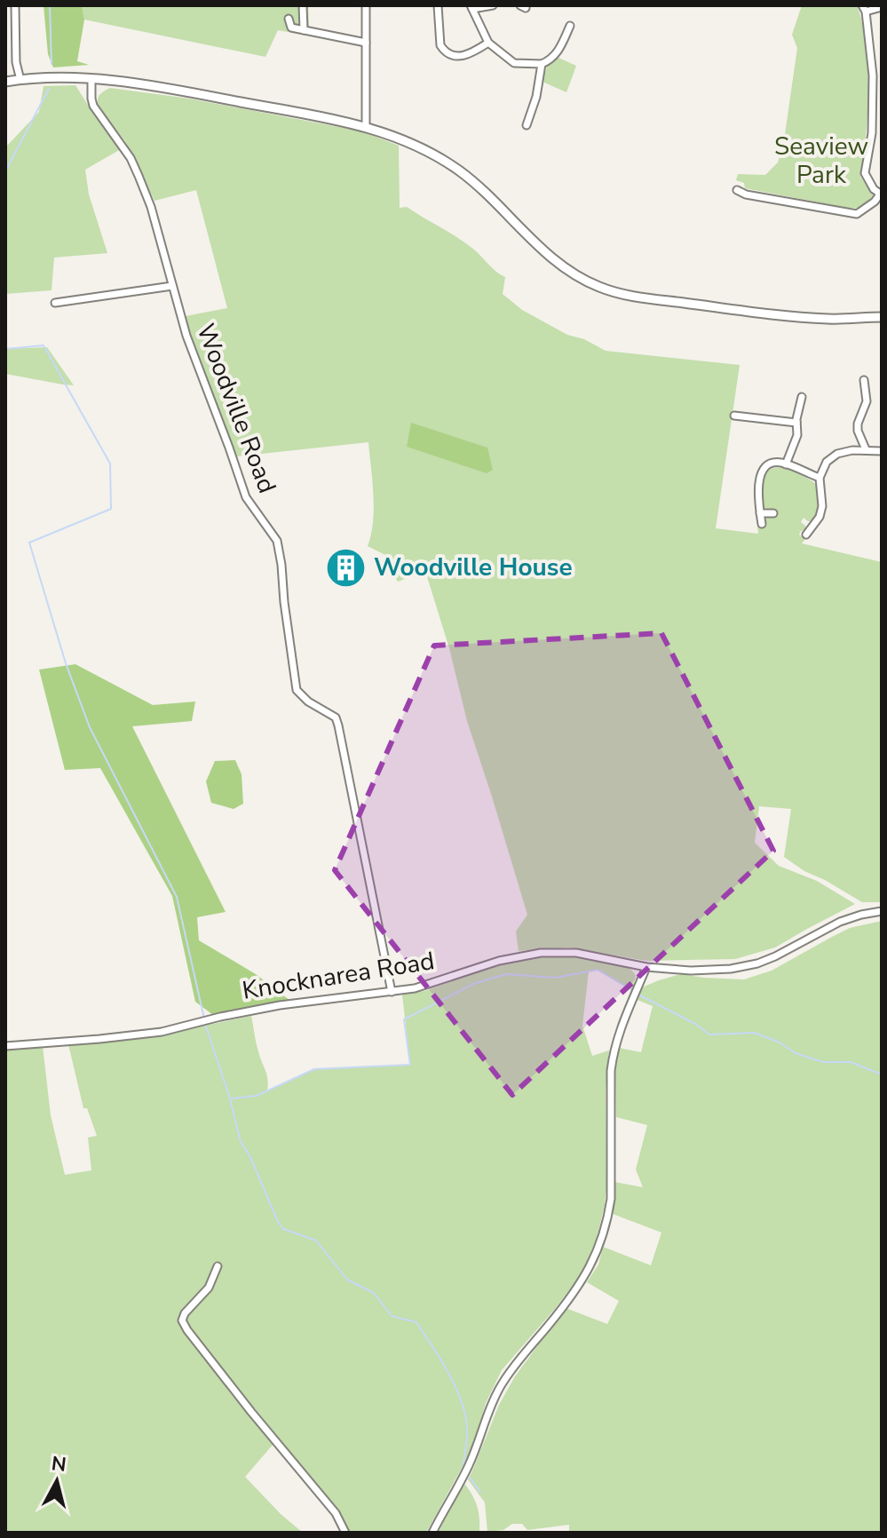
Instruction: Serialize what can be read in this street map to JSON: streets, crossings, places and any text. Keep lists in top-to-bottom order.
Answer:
{
  "streets": {
    "street": ["Woodville Road", "Knocknarea Road"]
  },
  "crossings": [
    ["Woodville Road", "Knocknarea Road"]
  ],
  "parks": ["Seaview Park"],
  "places": {
    "building": ["Woodville House"]
  },
  "north": "top"
}
